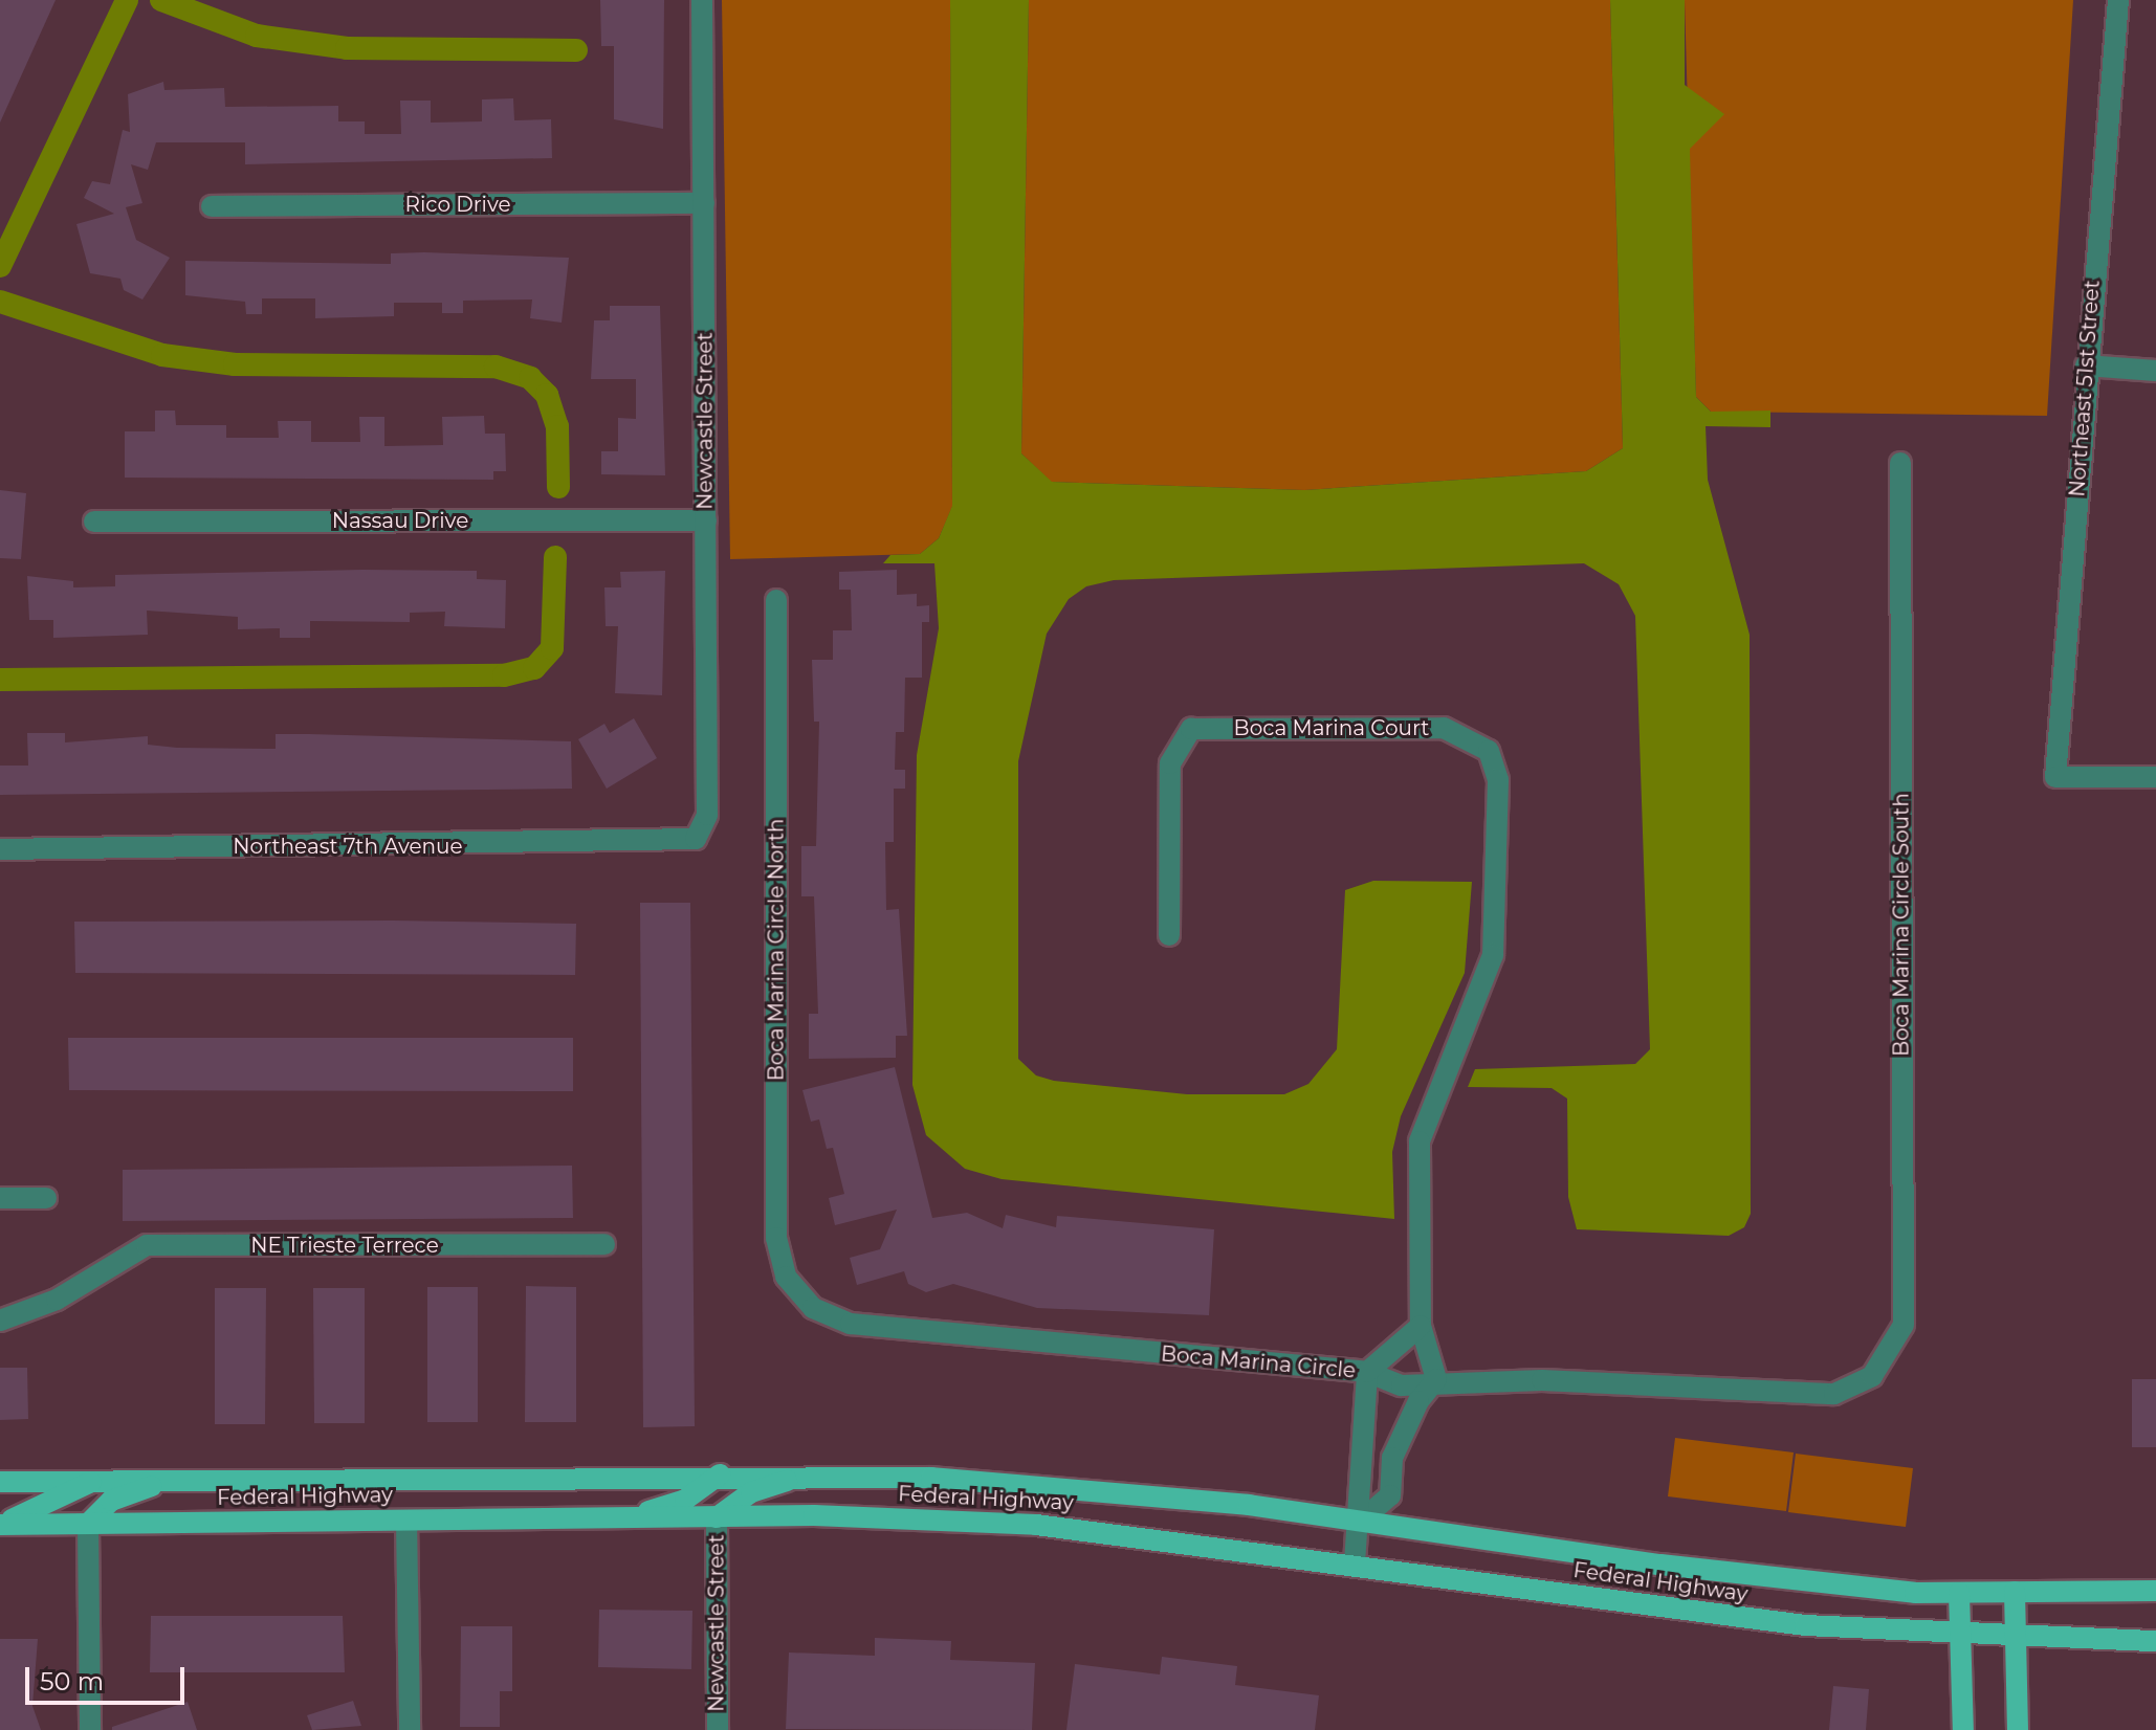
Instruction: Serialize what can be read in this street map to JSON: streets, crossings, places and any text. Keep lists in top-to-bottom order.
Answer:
{
  "streets": {
    "main road": ["Federal Highway"],
    "street": [
      "Rico Drive",
      "Northeast 51st Street",
      "Newcastle Street",
      "Nassau Drive",
      "Boca Marina Court",
      "Northeast 7th Avenue",
      "Boca Marina Circle South",
      "Boca Marina Circle North",
      "NE Trieste Terrece",
      "Boca Marina Circle"
    ]
  },
  "crossings": [
    ["Rico Drive", "Newcastle Street"],
    ["Newcastle Street", "Nassau Drive"],
    ["Newcastle Street", "Northeast 7th Avenue"],
    ["Newcastle Street", "Federal Highway"],
    ["Boca Marina Court", "Boca Marina Circle"],
    ["Boca Marina Circle South", "Boca Marina Circle"],
    ["Boca Marina Circle North", "Boca Marina Circle"]
  ],
  "scale_bar": "50 m"
}
